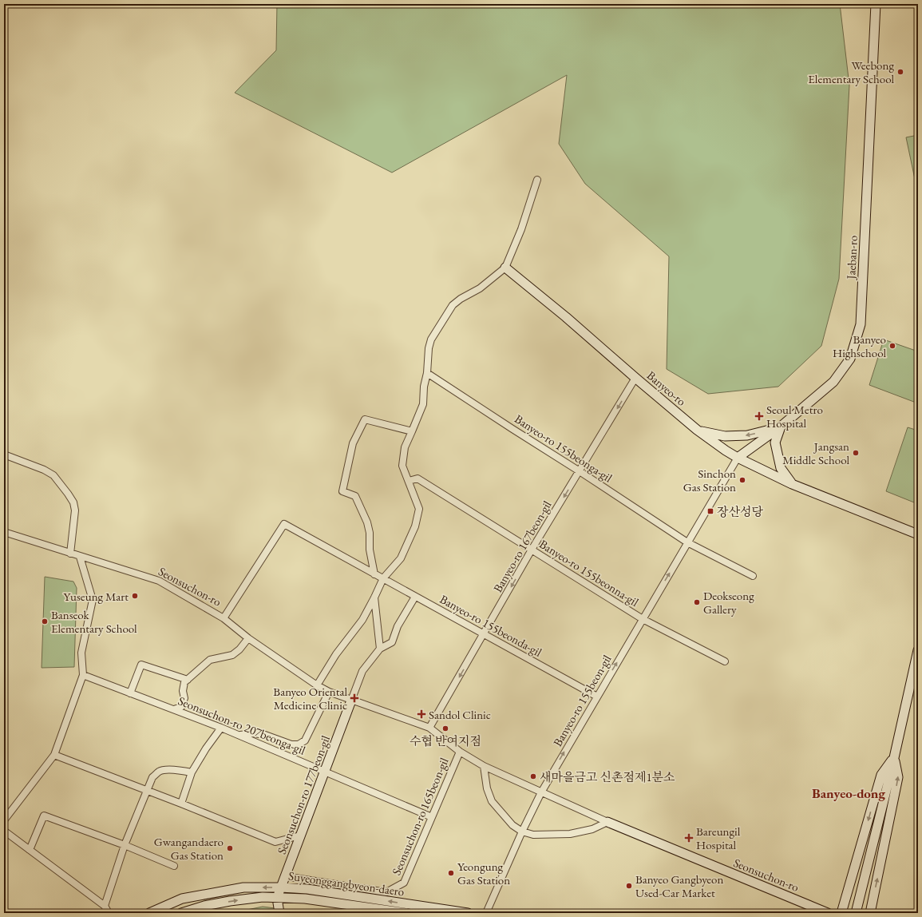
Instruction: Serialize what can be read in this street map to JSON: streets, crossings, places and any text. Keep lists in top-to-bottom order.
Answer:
{
  "streets": {
    "main road": [
      "Jaeban-ro",
      "Banyeo-ro",
      "Seonsuchon-ro",
      "Seonsuchon-ro 177beon-gil",
      "Suyeonggangbyeon-daero"
    ],
    "street": [
      "Banyeo-ro 155beonga-gil",
      "Banyeo-ro 167beon-gil",
      "Banyeo-ro 155beonna-gil",
      "Banyeo-ro 155beonda-gil",
      "Banyeo-ro 155beon-gil",
      "Seonsuchon-ro 207beonga-gil",
      "Seonsuchon-ro 165beon-gil"
    ]
  },
  "crossings": [
    ["Jaeban-ro", "Banyeo-ro"],
    ["Jaeban-ro", "Banyeo-ro 155beon-gil"],
    ["Banyeo-ro", "Banyeo-ro 167beon-gil"],
    ["Banyeo-ro", "Banyeo-ro 155beon-gil"],
    ["Banyeo-ro 155beonga-gil", "Banyeo-ro 167beon-gil"],
    ["Banyeo-ro 155beonga-gil", "Banyeo-ro 155beon-gil"],
    ["Banyeo-ro 167beon-gil", "Banyeo-ro 155beonna-gil"],
    ["Banyeo-ro 167beon-gil", "Seonsuchon-ro"],
    ["Banyeo-ro 167beon-gil", "Banyeo-ro 155beonda-gil"],
    ["Banyeo-ro 155beonna-gil", "Banyeo-ro 155beon-gil"],
    ["Seonsuchon-ro", "Banyeo-ro 155beonda-gil"],
    ["Seonsuchon-ro", "Banyeo-ro 155beon-gil"],
    ["Seonsuchon-ro", "Seonsuchon-ro 177beon-gil"],
    ["Seonsuchon-ro", "Seonsuchon-ro 165beon-gil"],
    ["Banyeo-ro 155beonda-gil", "Banyeo-ro 155beon-gil"],
    ["Seonsuchon-ro 207beonga-gil", "Seonsuchon-ro 177beon-gil"],
    ["Seonsuchon-ro 207beonga-gil", "Seonsuchon-ro 165beon-gil"],
    ["Seonsuchon-ro 177beon-gil", "Seonsuchon-ro 165beon-gil"],
    ["Seonsuchon-ro 177beon-gil", "Suyeonggangbyeon-daero"]
  ],
  "one_way": ["Banyeo-ro 167beon-gil", "Banyeo-ro 155beon-gil"],
  "districts": ["Banyeo-dong"],
  "places": {
    "other": [
      "Weebong Elementary School",
      "Banyeo Highschool",
      "Jangsan Middle School",
      "Sinchon Gas Station",
      "Yuseung Mart",
      "Deokseong Gallery",
      "Banseok Elementary School",
      "수협 반여지점",
      "새마을금고 신촌점제1분소",
      "Gwangandaero Gas Station",
      "Yeongung Gas Station",
      "Banyeo Gangbyeon Used-Car Market"
    ],
    "health": [
      "Seoul Metro Hospital",
      "Banyeo Oriental Medicine Clinic",
      "Sandol Clinic",
      "Bareungil Hospital"
    ],
    "transit": ["장산성당"]
  }
}
